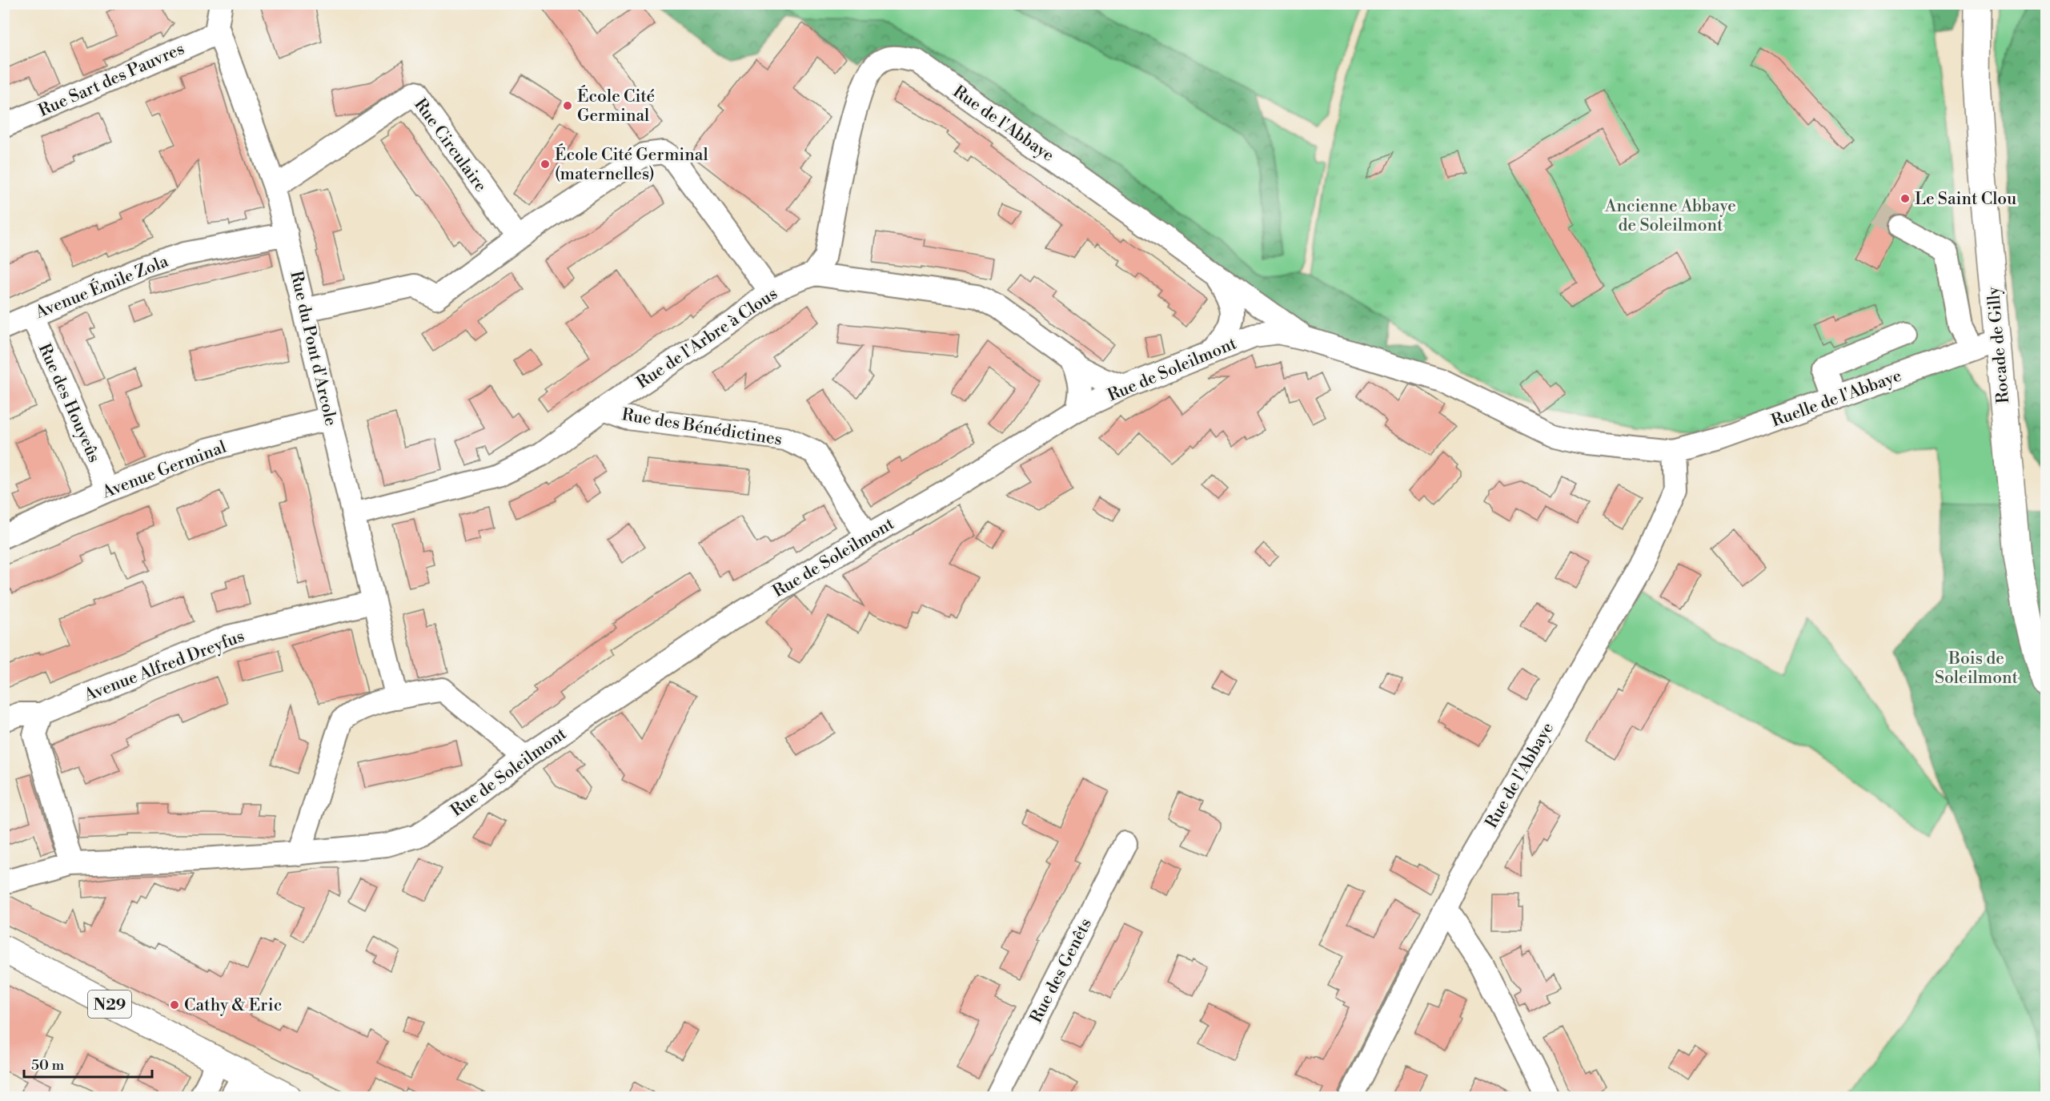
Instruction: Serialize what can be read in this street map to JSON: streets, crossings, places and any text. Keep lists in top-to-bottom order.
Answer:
{
  "streets": {
    "main road": ["Rocade de Gilly", "N29"],
    "street": [
      "Rue Sart des Pauvres",
      "Rue de l'Abbaye",
      "Rue Circulaire",
      "Avenue Émile Zola",
      "Rue de l'Arbre à Clous",
      "Rue du Pont d'Arcole",
      "Rue de Soleilmont",
      "Ruelle de l'Abbaye",
      "Rue des Houyeûs",
      "Rue des Bénédictines",
      "Avenue Germinal",
      "Avenue Alfred Dreyfus",
      "Rue des Genêts"
    ]
  },
  "crossings": [
    ["Rue Sart des Pauvres", "Rue du Pont d'Arcole"],
    ["Rue de l'Abbaye", "Rue de l'Arbre à Clous"],
    ["Rue de l'Abbaye", "Rue de Soleilmont"],
    ["Rue de l'Abbaye", "Ruelle de l'Abbaye"],
    ["Rue Circulaire", "Rue du Pont d'Arcole"],
    ["Avenue Émile Zola", "Rue du Pont d'Arcole"],
    ["Avenue Émile Zola", "Rue des Houyeûs"],
    ["Rue de l'Arbre à Clous", "Rue du Pont d'Arcole"],
    ["Rue de l'Arbre à Clous", "Rue de Soleilmont"],
    ["Rue de l'Arbre à Clous", "Rue des Bénédictines"],
    ["Rocade de Gilly", "Ruelle de l'Abbaye"],
    ["Rue du Pont d'Arcole", "Avenue Germinal"],
    ["Rue du Pont d'Arcole", "Avenue Alfred Dreyfus"],
    ["Rue de Soleilmont", "Ruelle de l'Abbaye"],
    ["Rue de Soleilmont", "Rue des Bénédictines"],
    ["Rue des Houyeûs", "Avenue Germinal"]
  ],
  "parks": ["Ancienne Abbaye de Soleilmont", "Bois de Soleilmont"],
  "places": [
    "École Cité Germinal",
    "École Cité Germinal (maternelles)",
    "Le Saint Clou",
    "Cathy & Eric"
  ],
  "scale_bar": "50 m"
}
